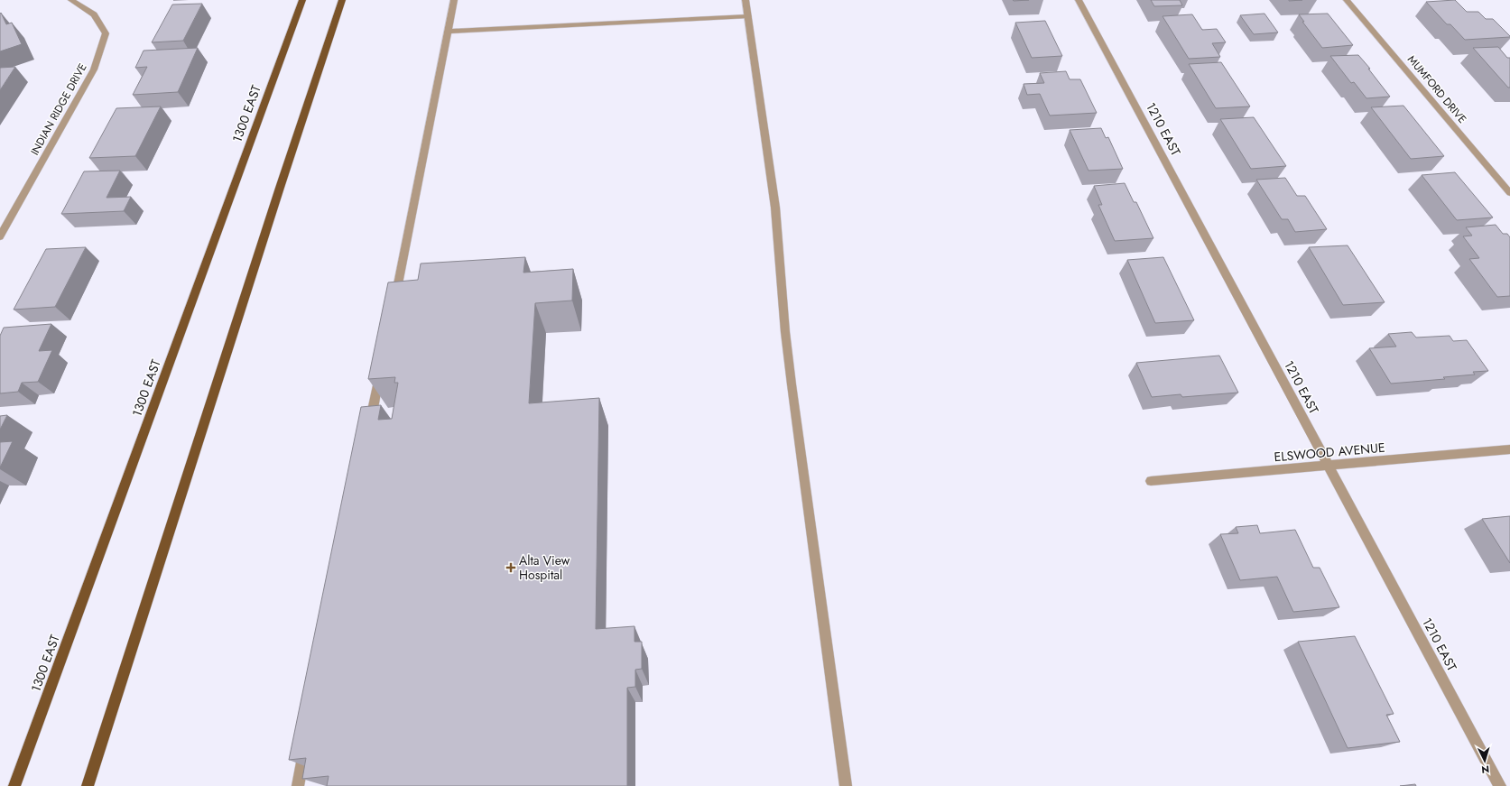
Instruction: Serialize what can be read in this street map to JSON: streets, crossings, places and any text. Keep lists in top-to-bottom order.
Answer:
{
  "streets": {
    "main road": ["1300 EAST"],
    "street": [
      "MUMFORD DRIVE",
      "INDIAN RIDGE DRIVE",
      "1210 EAST",
      "ELSWOOD AVENUE"
    ]
  },
  "crossings": [
    ["1210 EAST", "ELSWOOD AVENUE"]
  ],
  "places": {
    "health": ["Alta View Hospital"]
  },
  "north": "bottom"
}
